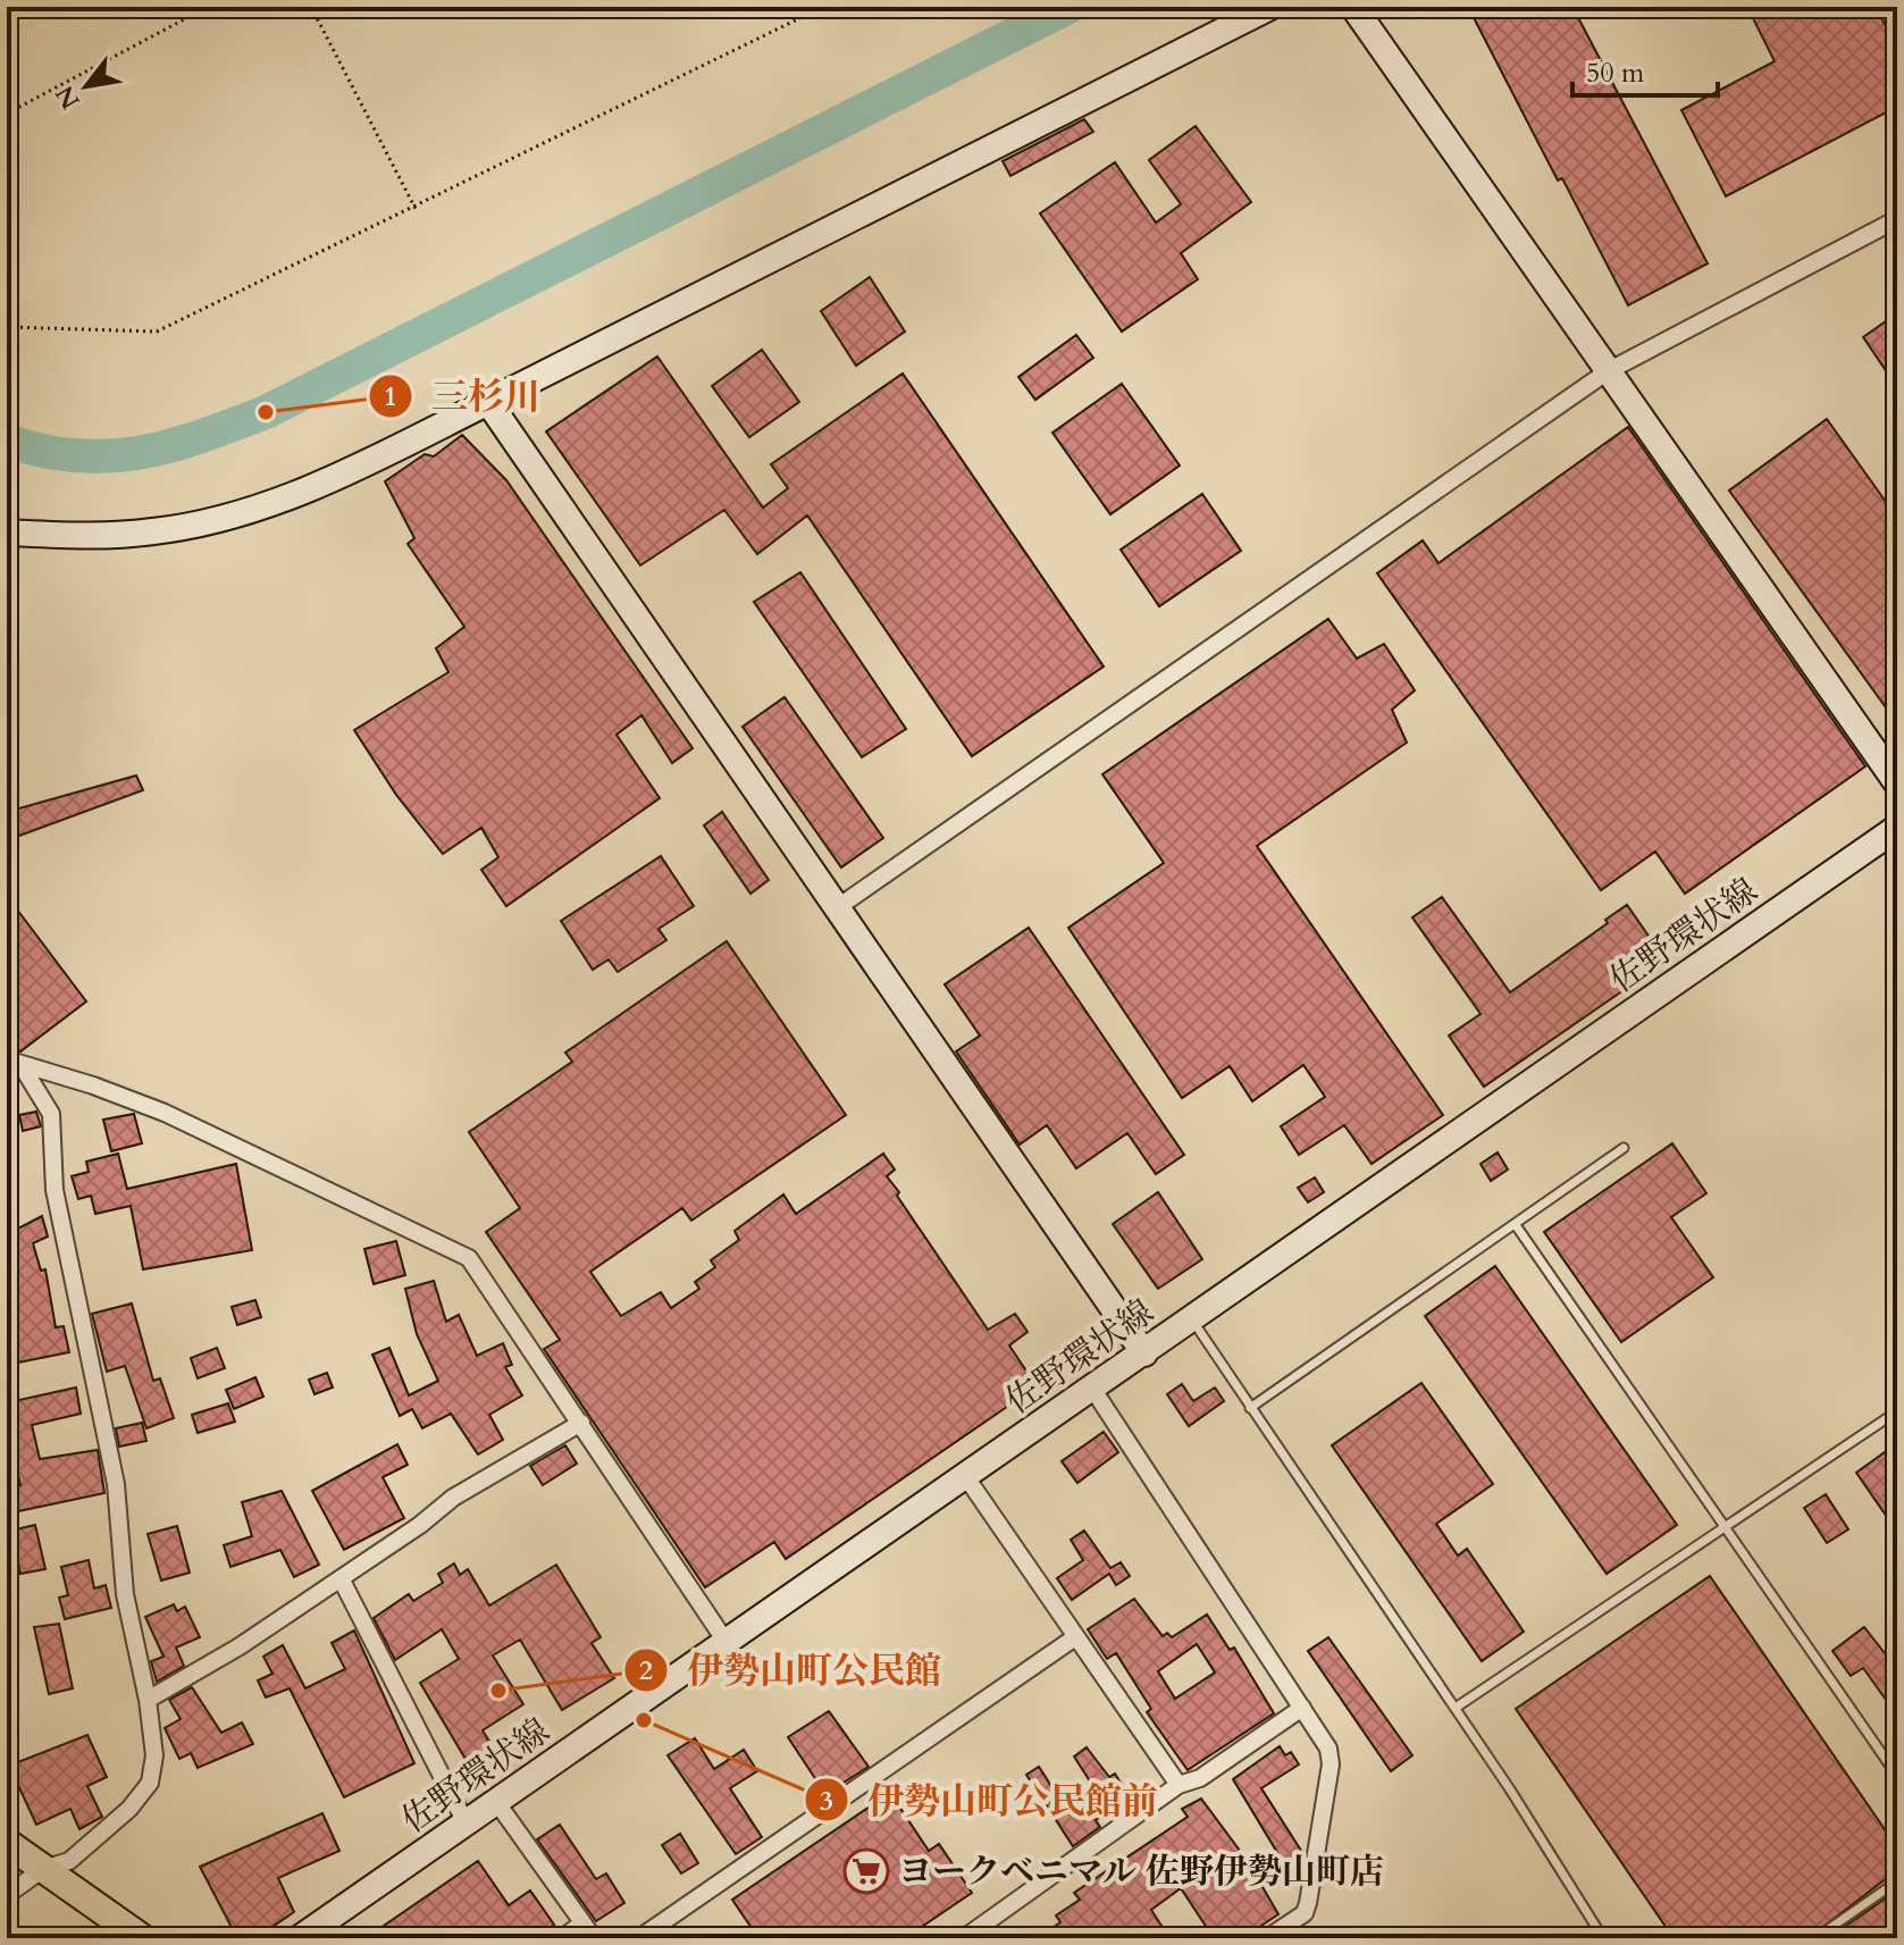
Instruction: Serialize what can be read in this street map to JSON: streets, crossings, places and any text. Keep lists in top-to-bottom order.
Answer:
{
  "streets": {
    "street": ["佐野環状線"]
  },
  "places": {
    "other": ["三杉川", "伊勢山町公民館", "伊勢山町公民館前"],
    "supermarket": ["ヨークベニマル 佐野伊勢山町店"]
  },
  "scale_bar": "50 m",
  "north": "bottom left"
}
